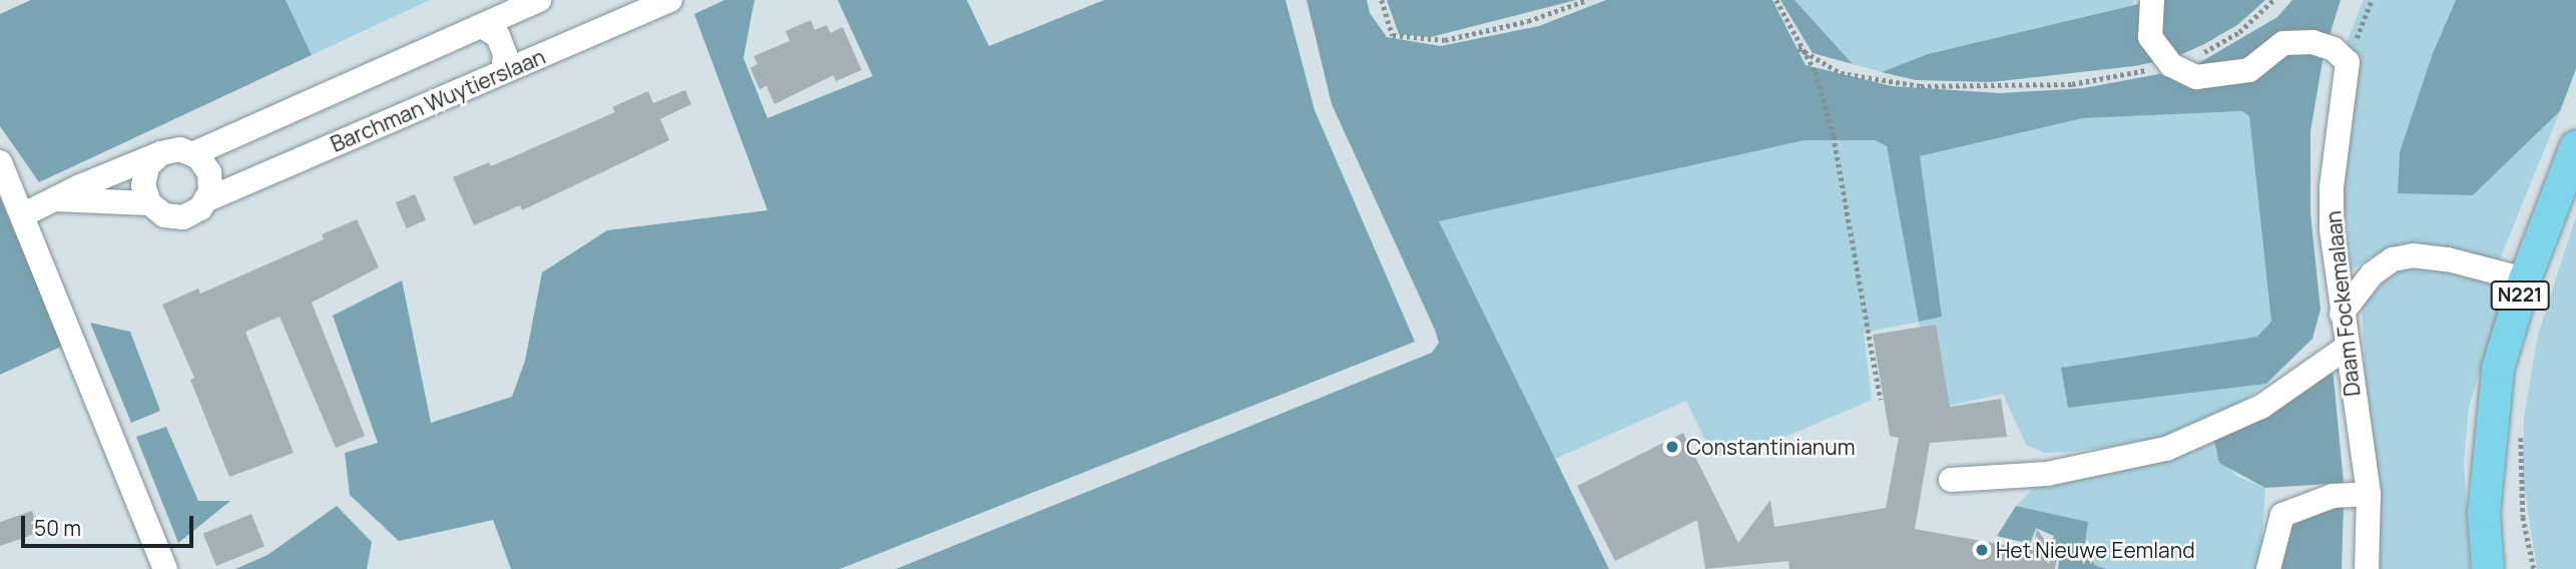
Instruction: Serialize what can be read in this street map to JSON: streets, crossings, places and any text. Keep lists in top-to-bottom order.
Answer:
{
  "streets": {
    "main road": ["N221"],
    "street": ["Barchman Wuytierslaan", "Daam Fockemalaan"]
  },
  "places": ["Constantinianum", "Het Nieuwe Eemland"],
  "scale_bar": "50 m"
}
